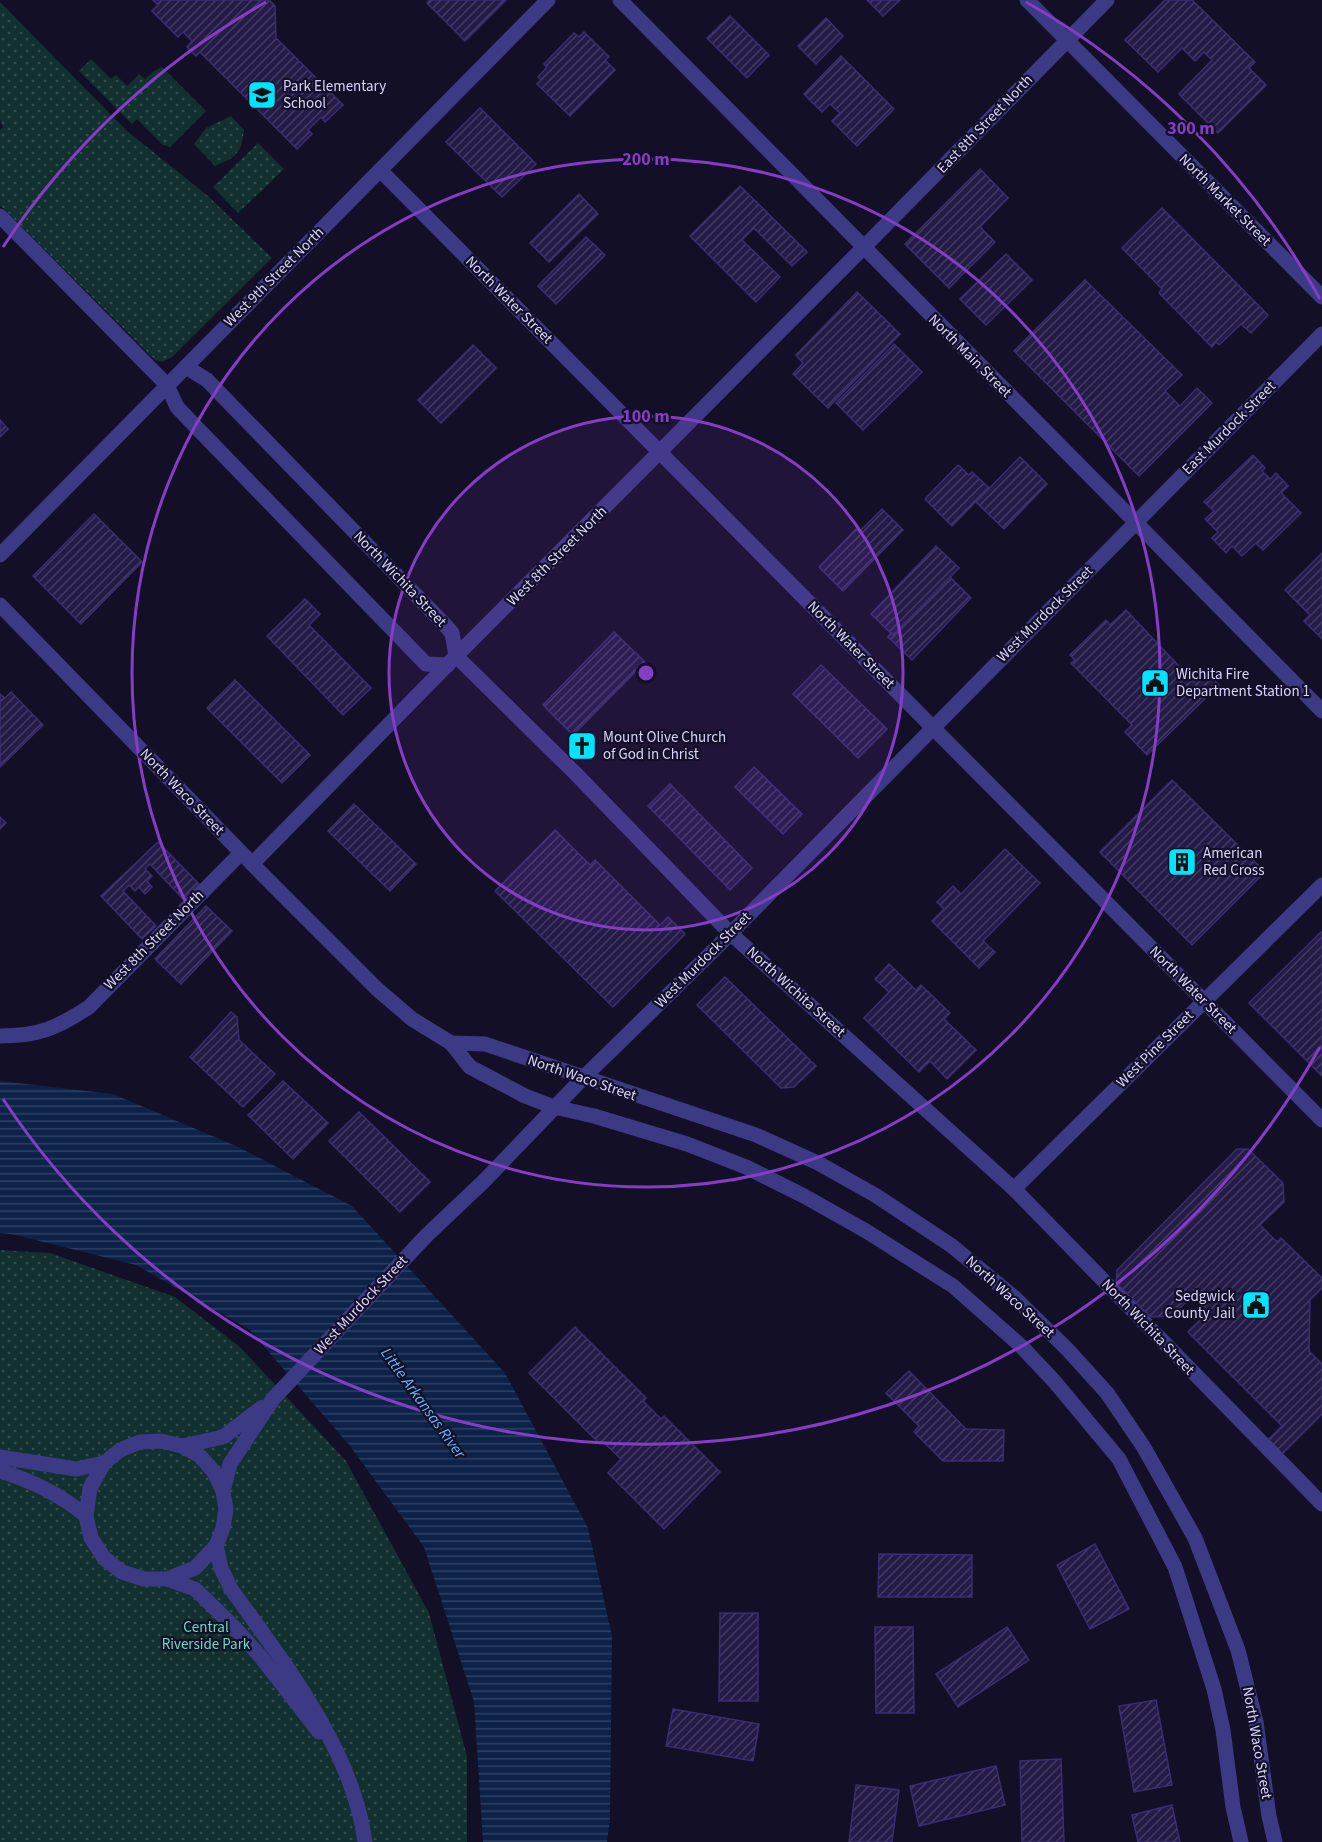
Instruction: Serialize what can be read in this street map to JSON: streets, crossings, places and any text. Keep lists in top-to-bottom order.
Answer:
{
  "streets": {
    "street": [
      "East 8th Street North",
      "North Market Street",
      "West 9th Street North",
      "North Water Street",
      "North Main Street",
      "East Murdock Street",
      "West 8th Street North",
      "North Wichita Street",
      "West Murdock Street",
      "North Waco Street",
      "West Pine Street"
    ]
  },
  "crossings": [
    ["East 8th Street North", "North Market Street"],
    ["East 8th Street North", "North Main Street"],
    ["East 8th Street North", "West 8th Street North"],
    ["West 9th Street North", "North Water Street"],
    ["West 9th Street North", "North Wichita Street"],
    ["North Water Street", "West 8th Street North"],
    ["North Water Street", "West Murdock Street"],
    ["North Water Street", "West Pine Street"],
    ["North Main Street", "East Murdock Street"],
    ["North Main Street", "West 8th Street North"],
    ["North Main Street", "West Murdock Street"],
    ["East Murdock Street", "West Murdock Street"],
    ["West 8th Street North", "North Wichita Street"],
    ["West 8th Street North", "North Waco Street"],
    ["North Wichita Street", "West Murdock Street"],
    ["North Wichita Street", "West Pine Street"],
    ["West Murdock Street", "North Waco Street"]
  ],
  "water": ["Little Arkansas River"],
  "parks": ["Central Riverside Park"],
  "places": {
    "school or university": ["Park Elementary School"],
    "public building": ["Wichita Fire Department Station 1", "Sedgwick County Jail"],
    "church": ["Mount Olive Church of God in Christ"],
    "building": ["American Red Cross"]
  },
  "rings": ["300 m", "200 m", "100 m"]
}
